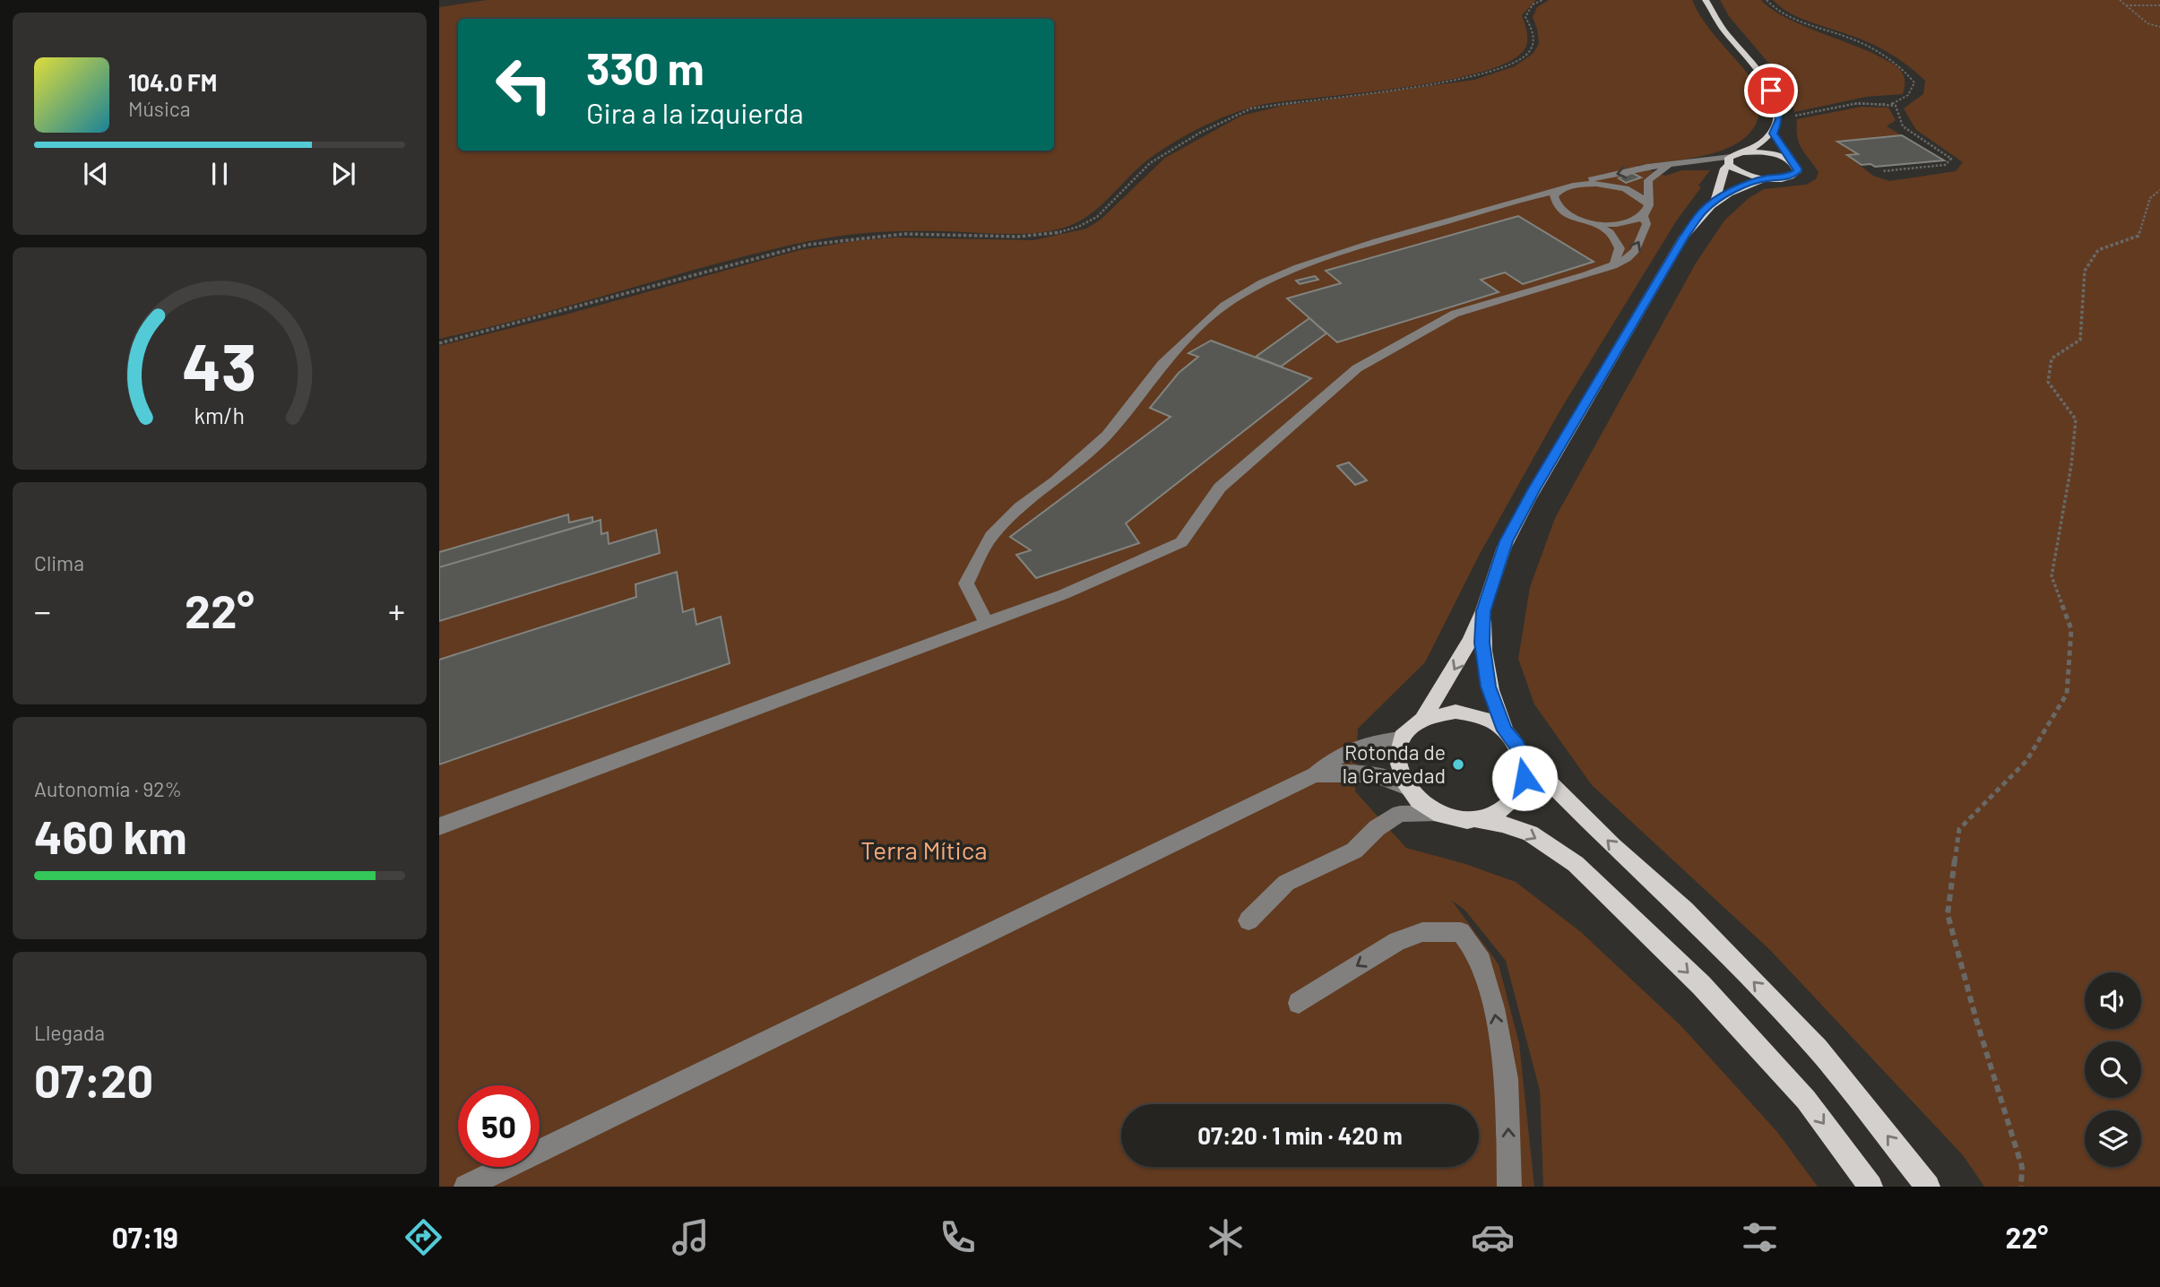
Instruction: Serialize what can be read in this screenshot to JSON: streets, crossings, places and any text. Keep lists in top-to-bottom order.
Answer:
{
  "parks": ["Terra Mítica"],
  "places": ["Rotonda de la Gravedad"],
  "page": {
    "turn": ["330 m", "Gira a la izquierda"],
    "song": ["104.0 FM", "Música"],
    "tile": [
      "Clima",
      ["Autonomía · 92%", "460 km"],
      ["Llegada", "07:20"]
    ],
    "heat": ["−", "22°", "+"],
    "limit": "50",
    "trip": "07:20 · 1 min · 420 m",
    "tabs": ["07:19", "22°"],
    "gauge": ["43", "km/h"]
  }
}
